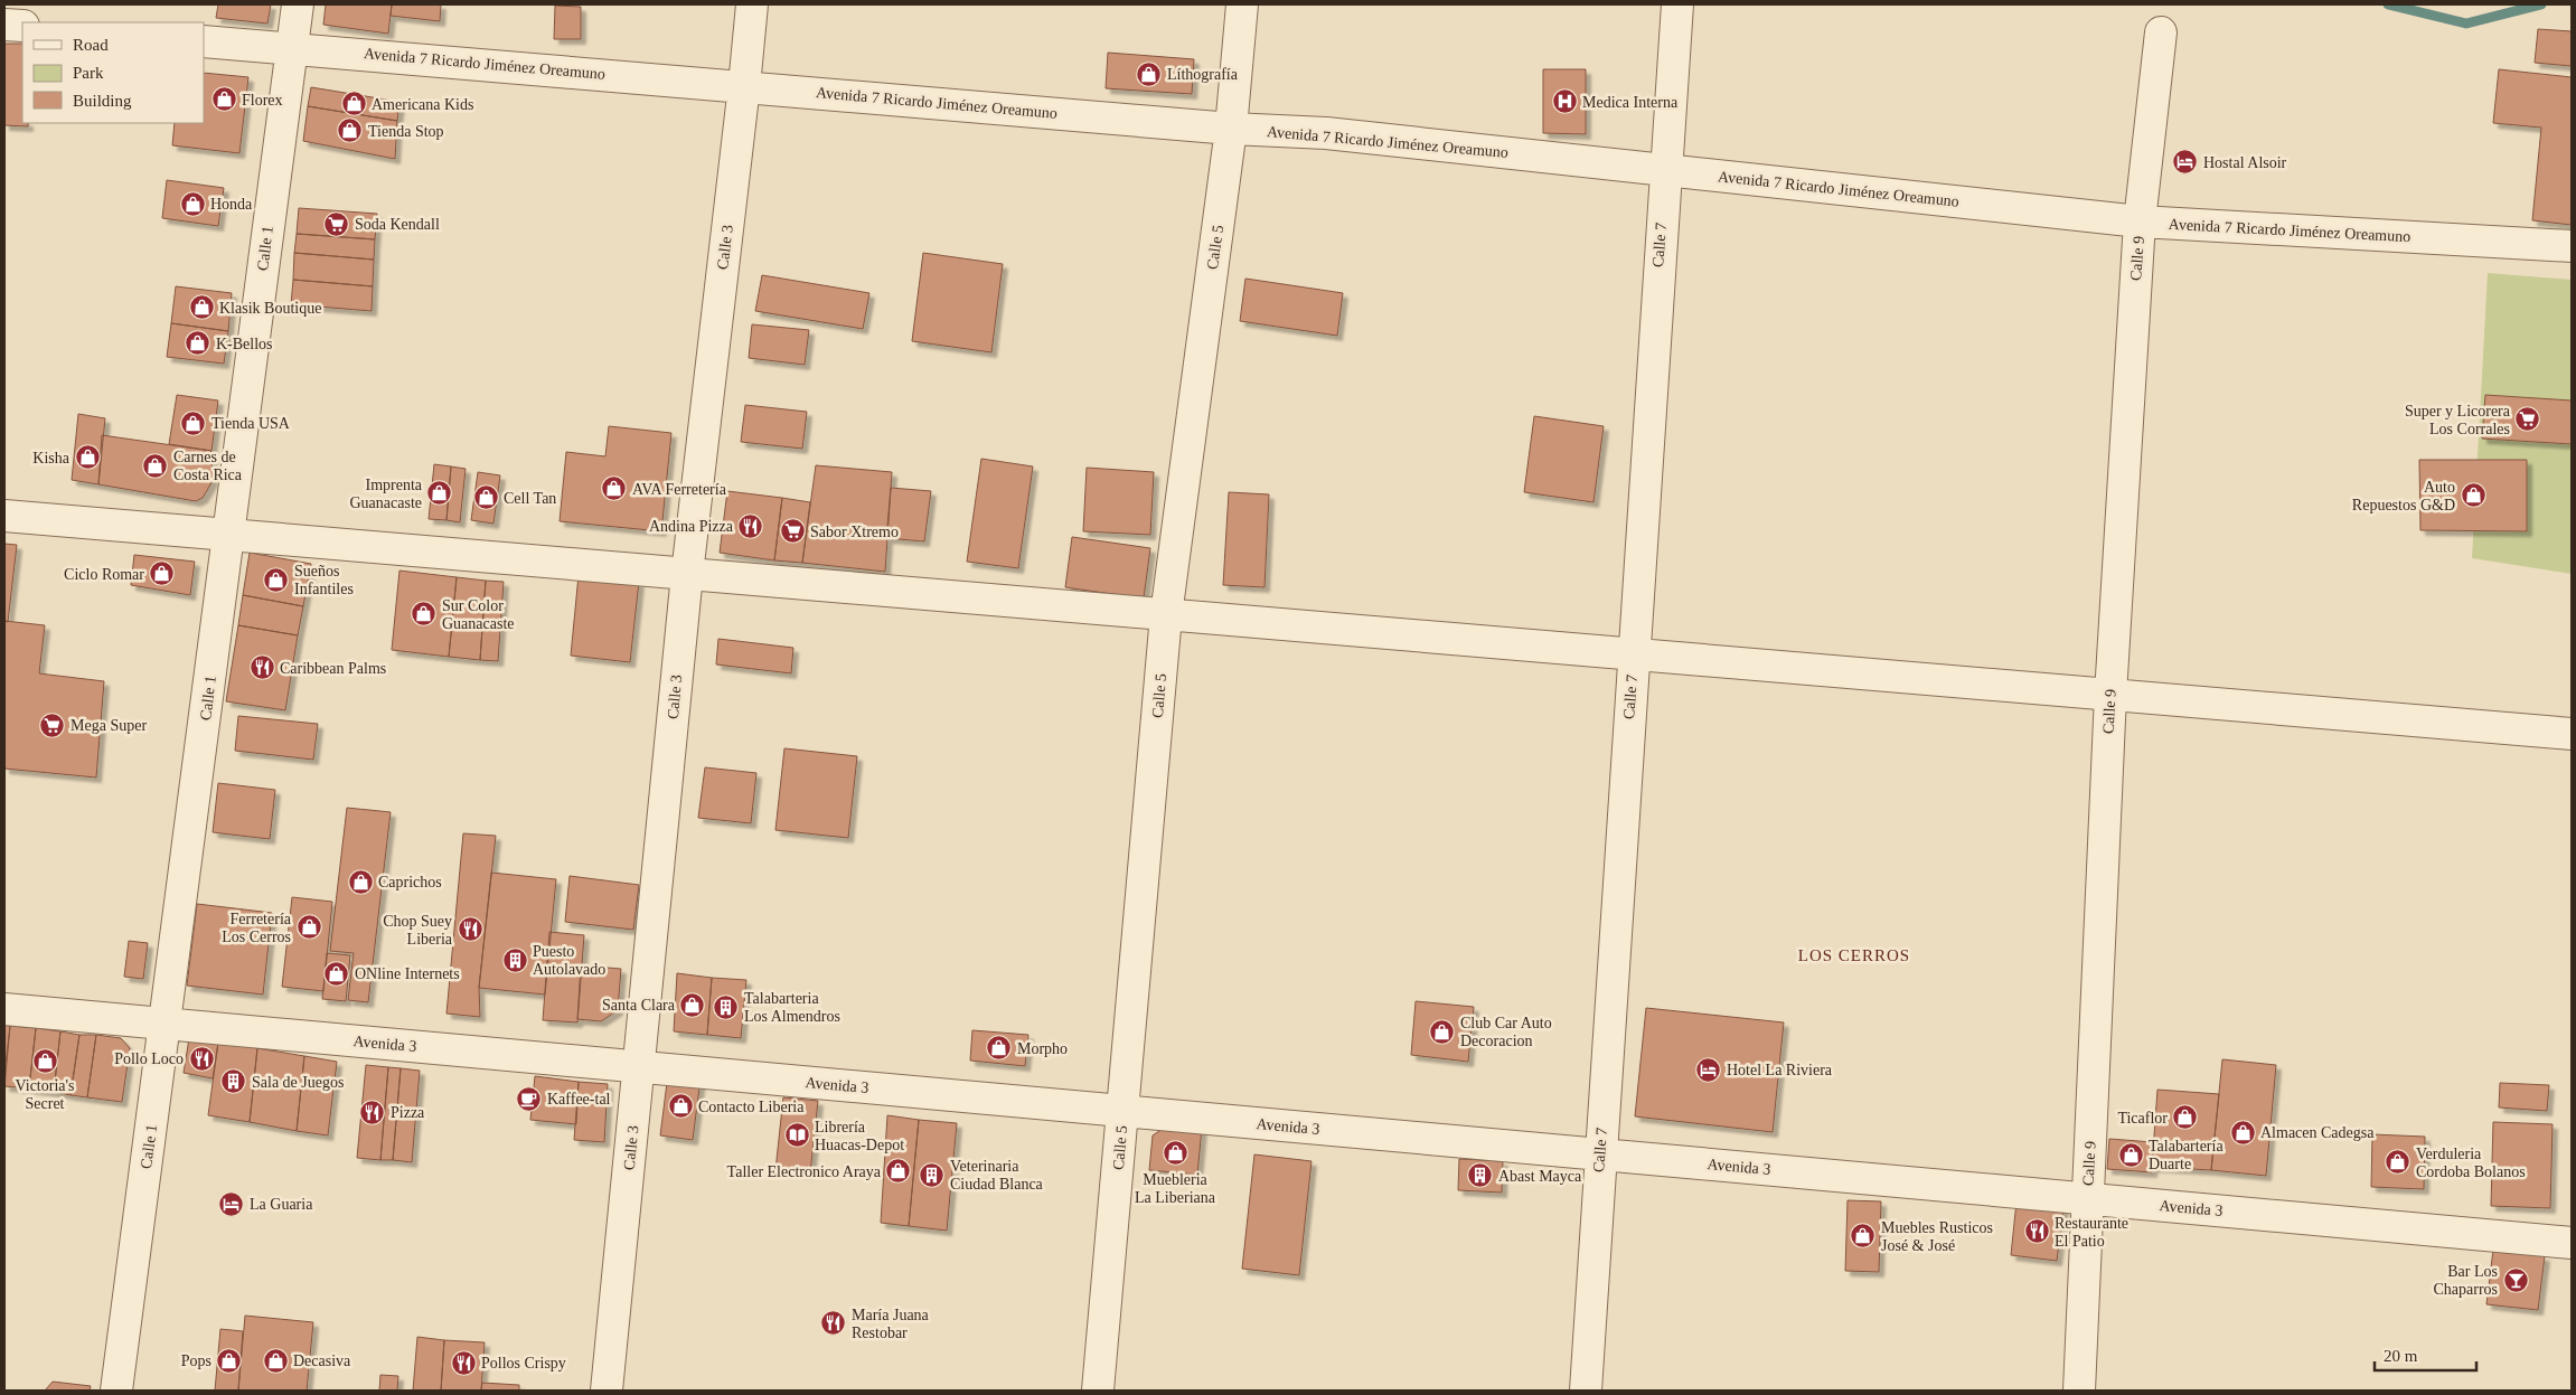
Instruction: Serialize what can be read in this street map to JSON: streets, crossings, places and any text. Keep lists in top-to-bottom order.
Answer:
{
  "streets": {
    "street": [
      "Avenida 7 Ricardo Jiménez Oreamuno",
      "Calle 7",
      "Calle 3",
      "Calle 5",
      "Calle 1",
      "Calle 9",
      "Avenida 3"
    ]
  },
  "crossings": [
    ["Avenida 7 Ricardo Jiménez Oreamuno", "Calle 7"],
    ["Avenida 7 Ricardo Jiménez Oreamuno", "Calle 3"],
    ["Avenida 7 Ricardo Jiménez Oreamuno", "Calle 5"],
    ["Avenida 7 Ricardo Jiménez Oreamuno", "Calle 1"],
    ["Avenida 7 Ricardo Jiménez Oreamuno", "Calle 9"],
    ["Calle 7", "Avenida 3"],
    ["Calle 3", "Avenida 3"],
    ["Calle 5", "Avenida 3"],
    ["Calle 1", "Avenida 3"],
    ["Calle 9", "Avenida 3"]
  ],
  "districts": ["LOS CERROS"],
  "places": {
    "shop": [
      "Líthografía",
      "Florex",
      "Americana Kids",
      "Tienda Stop",
      "Honda",
      "Klasik Boutique",
      "K-Bellos",
      "Tienda USA",
      "Kisha",
      "Carnes de Costa Rica",
      "AVA Ferretería",
      "Imprenta Guanacaste",
      "Auto Repuestos G&D",
      "Cell Tan",
      "Ciclo Romar",
      "Sueños Infantiles",
      "Sur Color Guanacaste",
      "Caprichos",
      "Ferretería Los Cerros",
      "ONline Internets",
      "Santa Clara",
      "Club Car Auto Decoracion",
      "Morpho",
      "Victoria's Secret",
      "Contacto Liberia",
      "Ticaflor",
      "Almacen Cadegsa",
      "Muebleria La Liberiana",
      "Talabartería Duarte",
      "Verduleria Cordoba Bolanos",
      "Taller Electronico Araya",
      "Muebles Rusticos José & José",
      "Pops",
      "Decasiva"
    ],
    "hospital": ["Medica Interna"],
    "hotel": ["Hostal Alsoir", "Hotel La Riviera", "La Guaria"],
    "supermarket": [
      "Soda Kendall",
      "Super y Licorera Los Corrales",
      "Sabor Xtremo",
      "Mega Super"
    ],
    "restaurant": [
      "Andina Pizza",
      "Caribbean Palms",
      "Chop Suey Liberia",
      "Pollo Loco",
      "Pizza",
      "Restaurante El Patio",
      "María Juana Restobar",
      "Pollos Crispy"
    ],
    "building": [
      "Puesto Autolavado",
      "Talabarteria Los Almendros",
      "Sala de Juegos",
      "Veterinaria Ciudad Blanca",
      "Abast Mayca"
    ],
    "cafe": ["Kaffee-tal"],
    "library": ["Librería Huacas-Depot"],
    "bar": ["Bar Los Chaparros"]
  },
  "legend": ["Road", "Park", "Building"],
  "scale_bar": "20 m"
}
